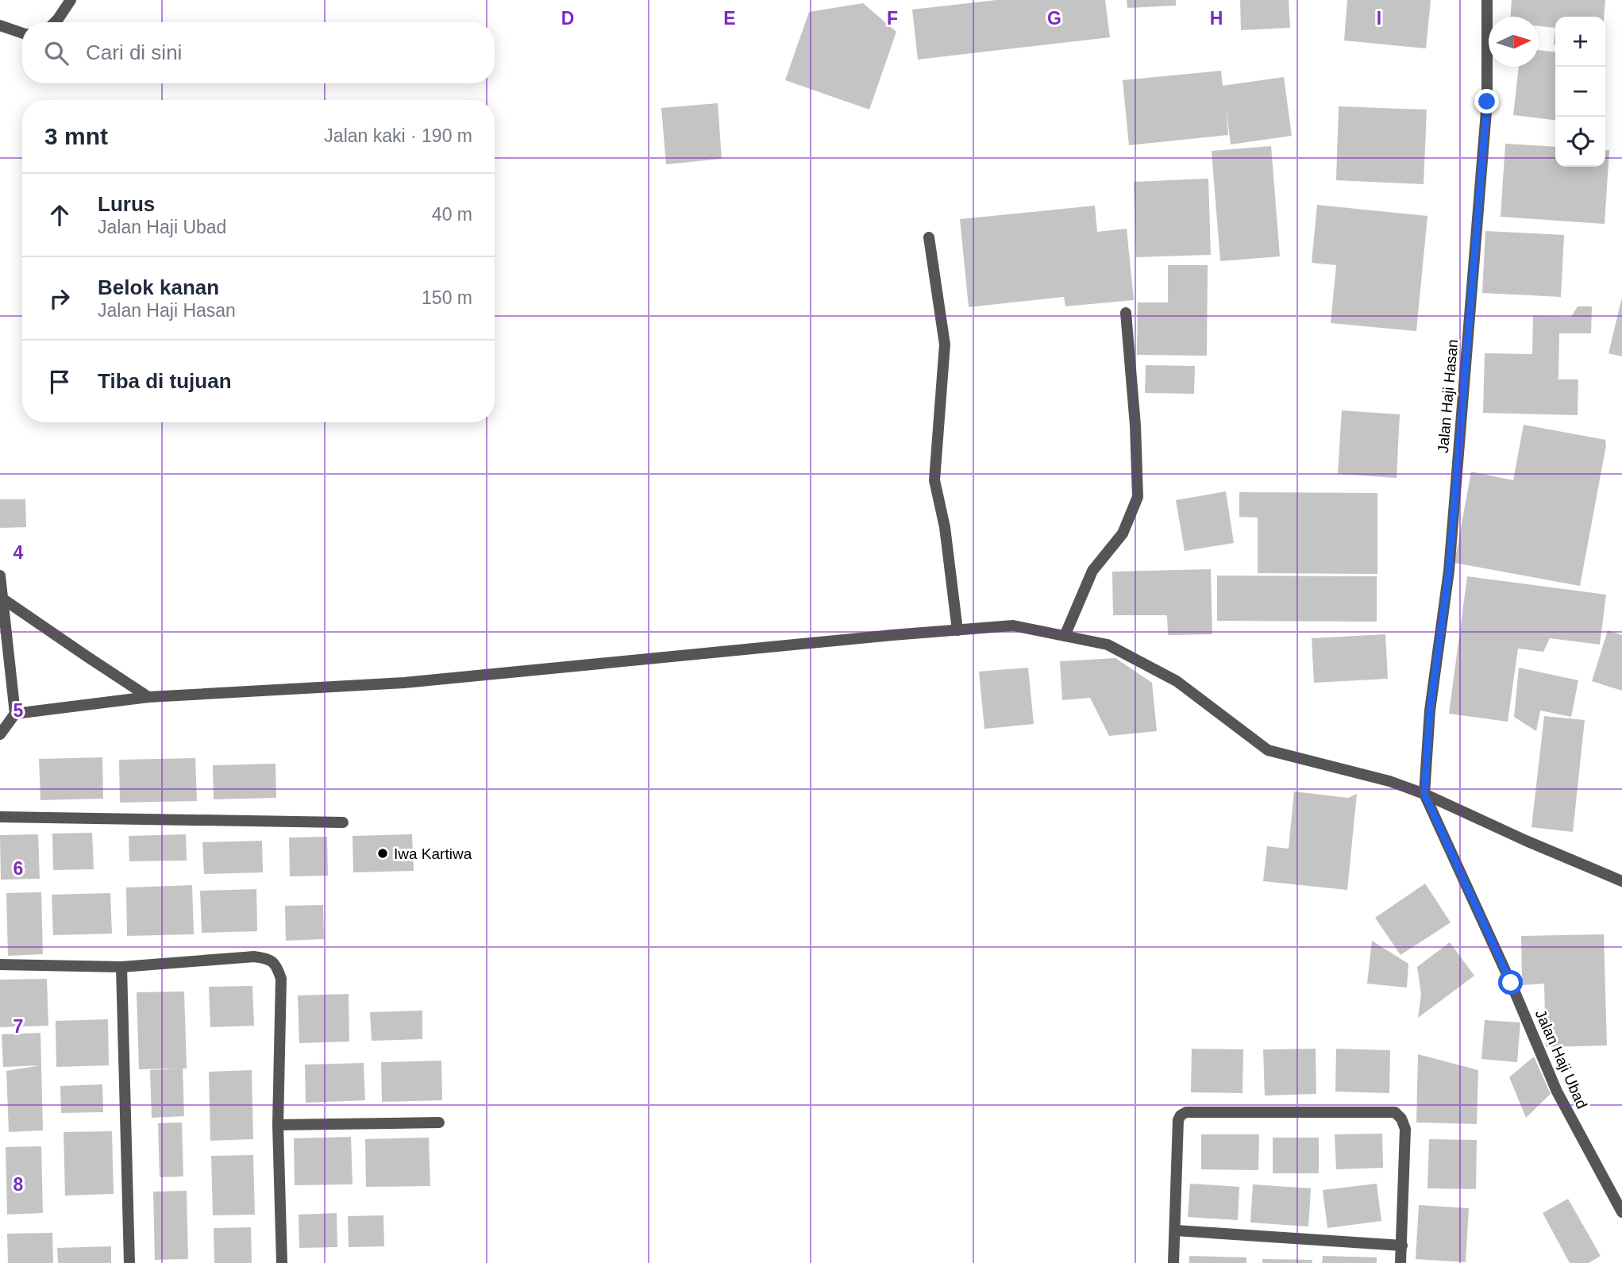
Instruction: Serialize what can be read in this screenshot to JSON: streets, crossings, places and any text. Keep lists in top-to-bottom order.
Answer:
{
  "streets": {
    "street": ["Jalan Haji Hasan", "Jalan Haji Ubad"]
  },
  "crossings": [
    ["Jalan Haji Hasan", "Jalan Haji Ubad"]
  ],
  "places": ["Iwa Kartiwa"],
  "north": "right",
  "page": {
    "map_buttons": ["+", "−"],
    "search": "Cari di sini",
    "heading": ["3 mnt", "Jalan kaki · 190 m"],
    "list": [
      ["Lurus", "Jalan Haji Ubad", "40 m"],
      ["Belok kanan", "Jalan Haji Hasan", "150 m"],
      "Tiba di tujuan"
    ]
  },
  "grid": {
    "columns": [
      "D",
      "E",
      "F",
      "G",
      "H",
      "I"
    ],
    "rows": [
      "4",
      "5",
      "6",
      "7",
      "8"
    ]
  }
}
